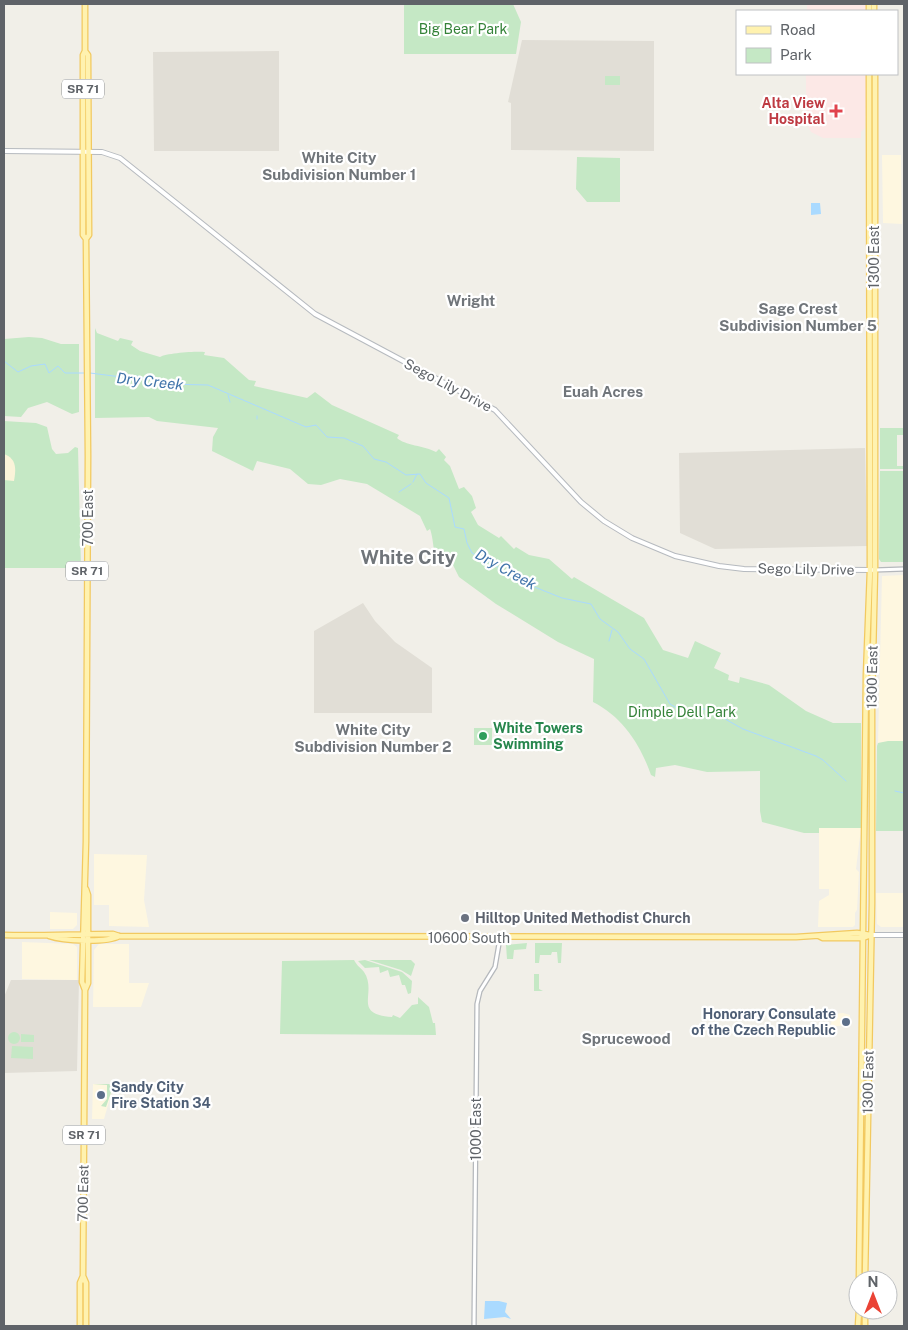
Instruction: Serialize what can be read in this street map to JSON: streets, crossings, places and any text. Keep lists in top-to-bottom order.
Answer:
{
  "streets": {
    "main road": [
      "SR 71",
      "1300 East",
      "Sego Lily Drive",
      "700 East",
      "10600 South"
    ],
    "street": ["1000 East"]
  },
  "crossings": [
    ["1300 East", "Sego Lily Drive"],
    ["1300 East", "10600 South"],
    ["Sego Lily Drive", "700 East"],
    ["700 East", "10600 South"],
    ["10600 South", "1000 East"]
  ],
  "districts": [
    "White City Subdivision Number 1",
    "Wright",
    "Sage Crest Subdivision Number 5",
    "Euah Acres",
    "White City",
    "White City Subdivision Number 2",
    "Sprucewood"
  ],
  "water": ["Dry Creek"],
  "parks": ["Big Bear Park", "Dimple Dell Park"],
  "places": {
    "health": ["Alta View Hospital"],
    "other": [
      "White Towers Swimming",
      "Hilltop United Methodist Church",
      "Honorary Consulate of the Czech Republic",
      "Sandy City Fire Station 34"
    ]
  },
  "legend": ["Road", "Park"],
  "north": "top"
}
